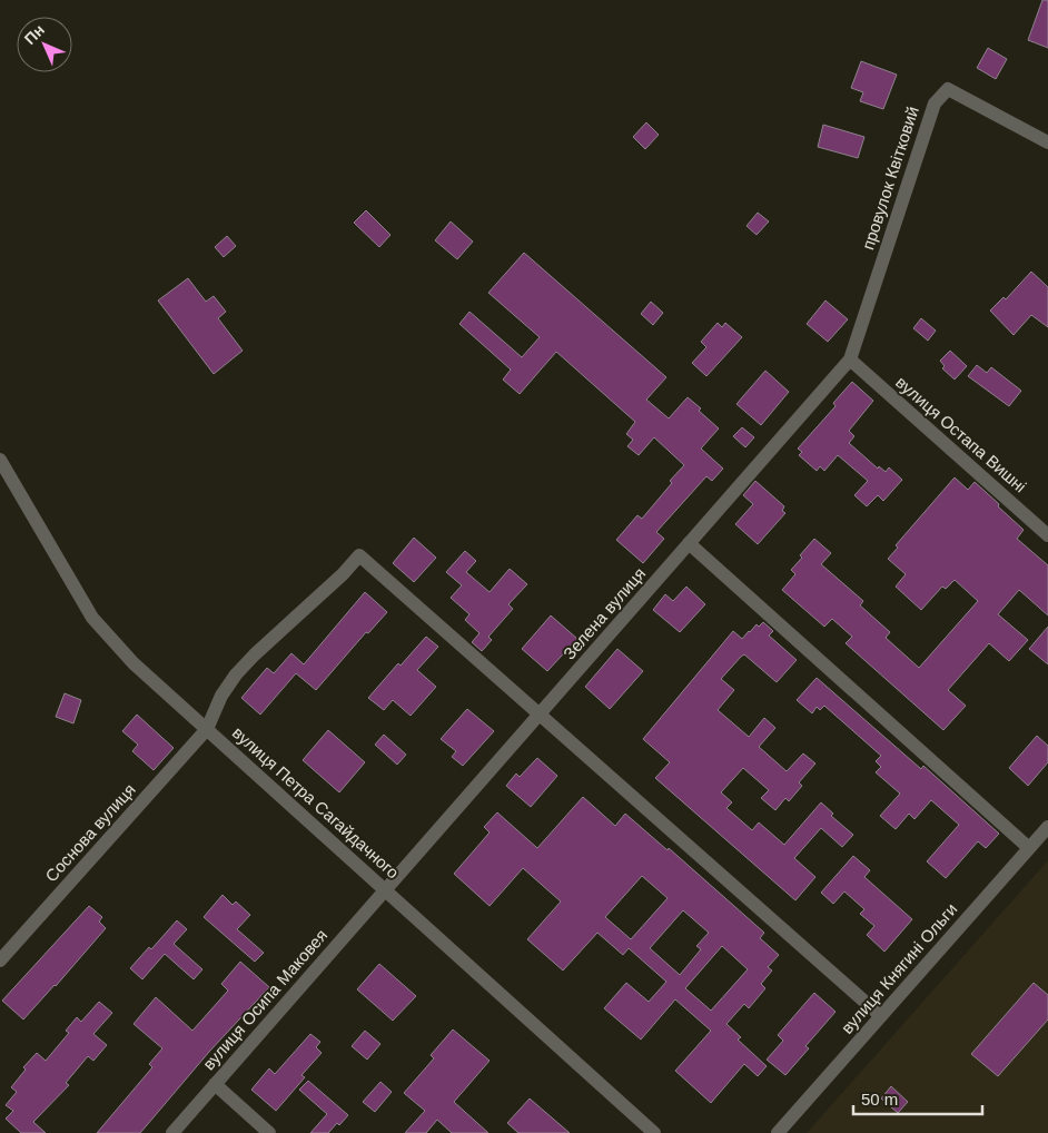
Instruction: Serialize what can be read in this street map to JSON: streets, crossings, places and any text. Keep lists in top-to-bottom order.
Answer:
{
  "streets": {
    "street": [
      "провулок Квітковий",
      "вулиця Остапа Вишні",
      "Зелена вулиця",
      "вулиця Петра Сагайдачного",
      "Соснова вулиця",
      "вулиця Княгині Ольги",
      "вулиця Осипа Маковея"
    ]
  },
  "crossings": [
    ["провулок Квітковий", "вулиця Остапа Вишні"],
    ["провулок Квітковий", "Зелена вулиця"],
    ["вулиця Остапа Вишні", "Зелена вулиця"],
    ["Зелена вулиця", "вулиця Петра Сагайдачного"],
    ["Зелена вулиця", "Соснова вулиця"],
    ["Зелена вулиця", "вулиця Осипа Маковея"],
    ["вулиця Петра Сагайдачного", "Соснова вулиця"],
    ["вулиця Петра Сагайдачного", "вулиця Осипа Маковея"]
  ],
  "scale_bar": "50 m",
  "north": "top left"
}
